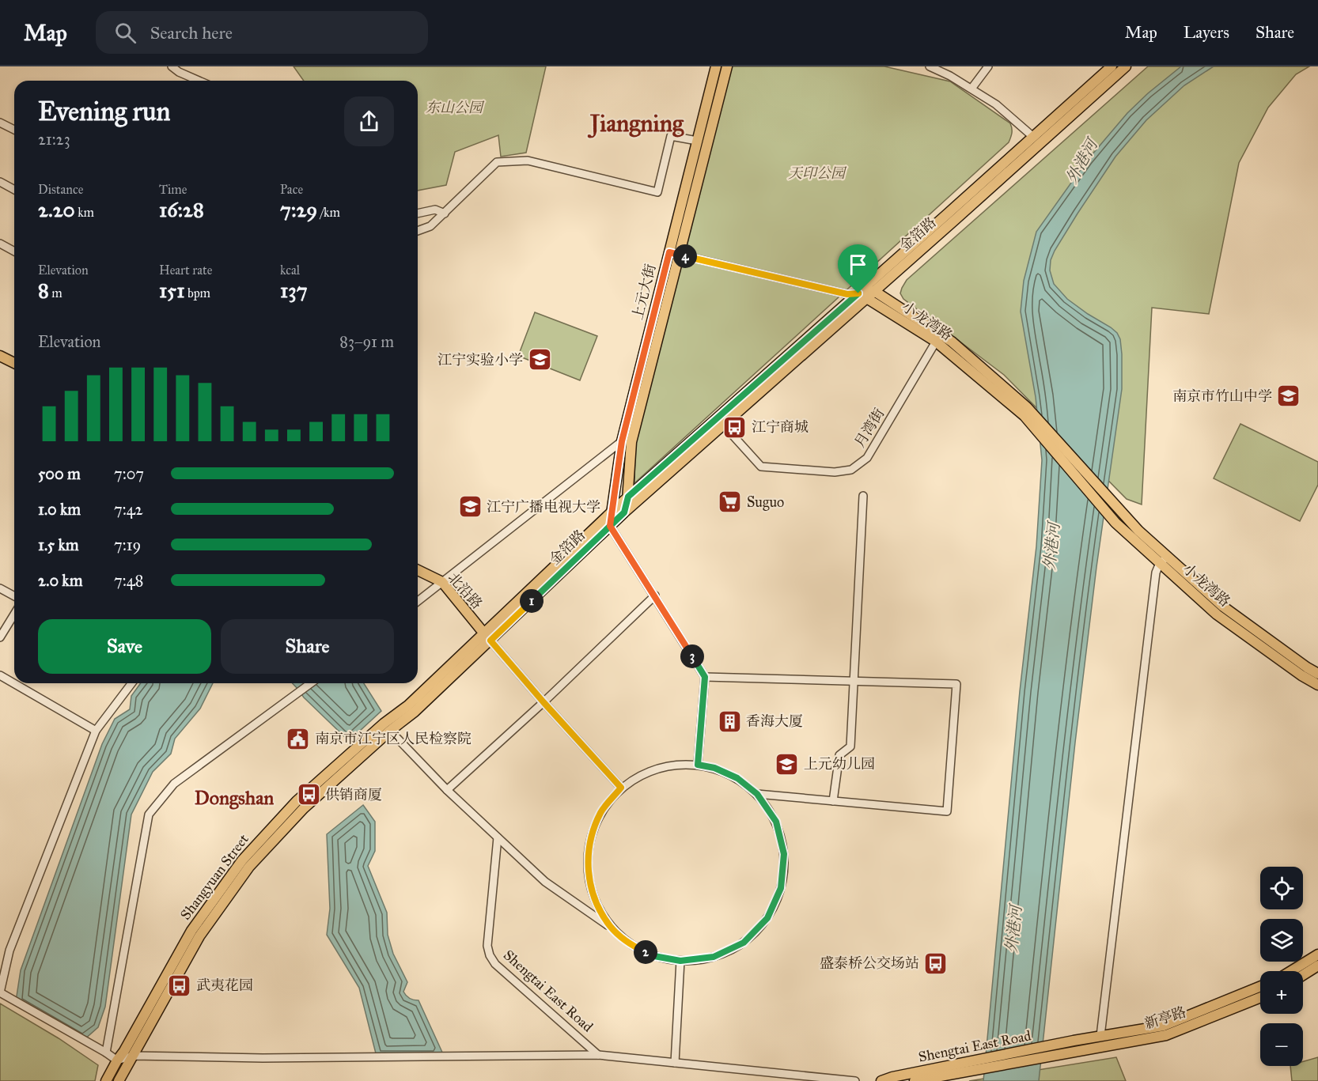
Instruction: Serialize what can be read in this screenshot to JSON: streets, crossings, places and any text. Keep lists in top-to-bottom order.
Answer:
{
  "streets": {
    "main road": [
      "金箔路",
      "上元大街",
      "小龙湾路",
      "北沿路",
      "Shangyuan Street",
      "Shengtai East Road",
      "新亭路"
    ],
    "street": ["月湾街"]
  },
  "crossings": [
    ["金箔路", "上元大街"],
    ["金箔路", "小龙湾路"],
    ["金箔路", "月湾街"],
    ["金箔路", "北沿路"],
    ["金箔路", "Shangyuan Street"],
    ["小龙湾路", "月湾街"],
    ["Shengtai East Road", "新亭路"]
  ],
  "districts": ["Jiangning", "Dongshan"],
  "water": ["外港河"],
  "parks": ["东山公园", "天印公园"],
  "places": {
    "school or university": [
      "江宁实验小学",
      "南京市竹山中学",
      "江宁广播电视大学",
      "上元幼儿园"
    ],
    "bus stop": [
      "江宁商城",
      "供销商厦",
      "盛泰桥公交场站",
      "武夷花园"
    ],
    "supermarket": ["Suguo"],
    "building": ["香海大厦"],
    "public building": ["南京市江宁区人民检察院"]
  },
  "page": {
    "header": "Map",
    "search": "Search here",
    "nav": ["Map", "Layers", "Share"],
    "heading": ["Evening run", "21:23"],
    "stats": [
      ["Distance", "2.20 km"],
      ["Time", "16:28"],
      ["Pace", "7:29 /km"],
      ["Elevation", "8 m"],
      ["Heart rate", "151 bpm"],
      ["kcal", "137"]
    ],
    "pins": [
      "4",
      "1",
      "3",
      "2"
    ],
    "chart": ["Elevation", "83–91 m"],
    "list": [
      {
        "name": "500 m",
        "note": "7:07"
      },
      {
        "name": "1.0 km",
        "note": "7:42"
      },
      {
        "name": "1.5 km",
        "note": "7:19"
      },
      {
        "name": "2.0 km",
        "note": "7:48"
      }
    ],
    "buttons": ["Save", "Share"],
    "map_buttons": ["+", "−"]
  }
}
